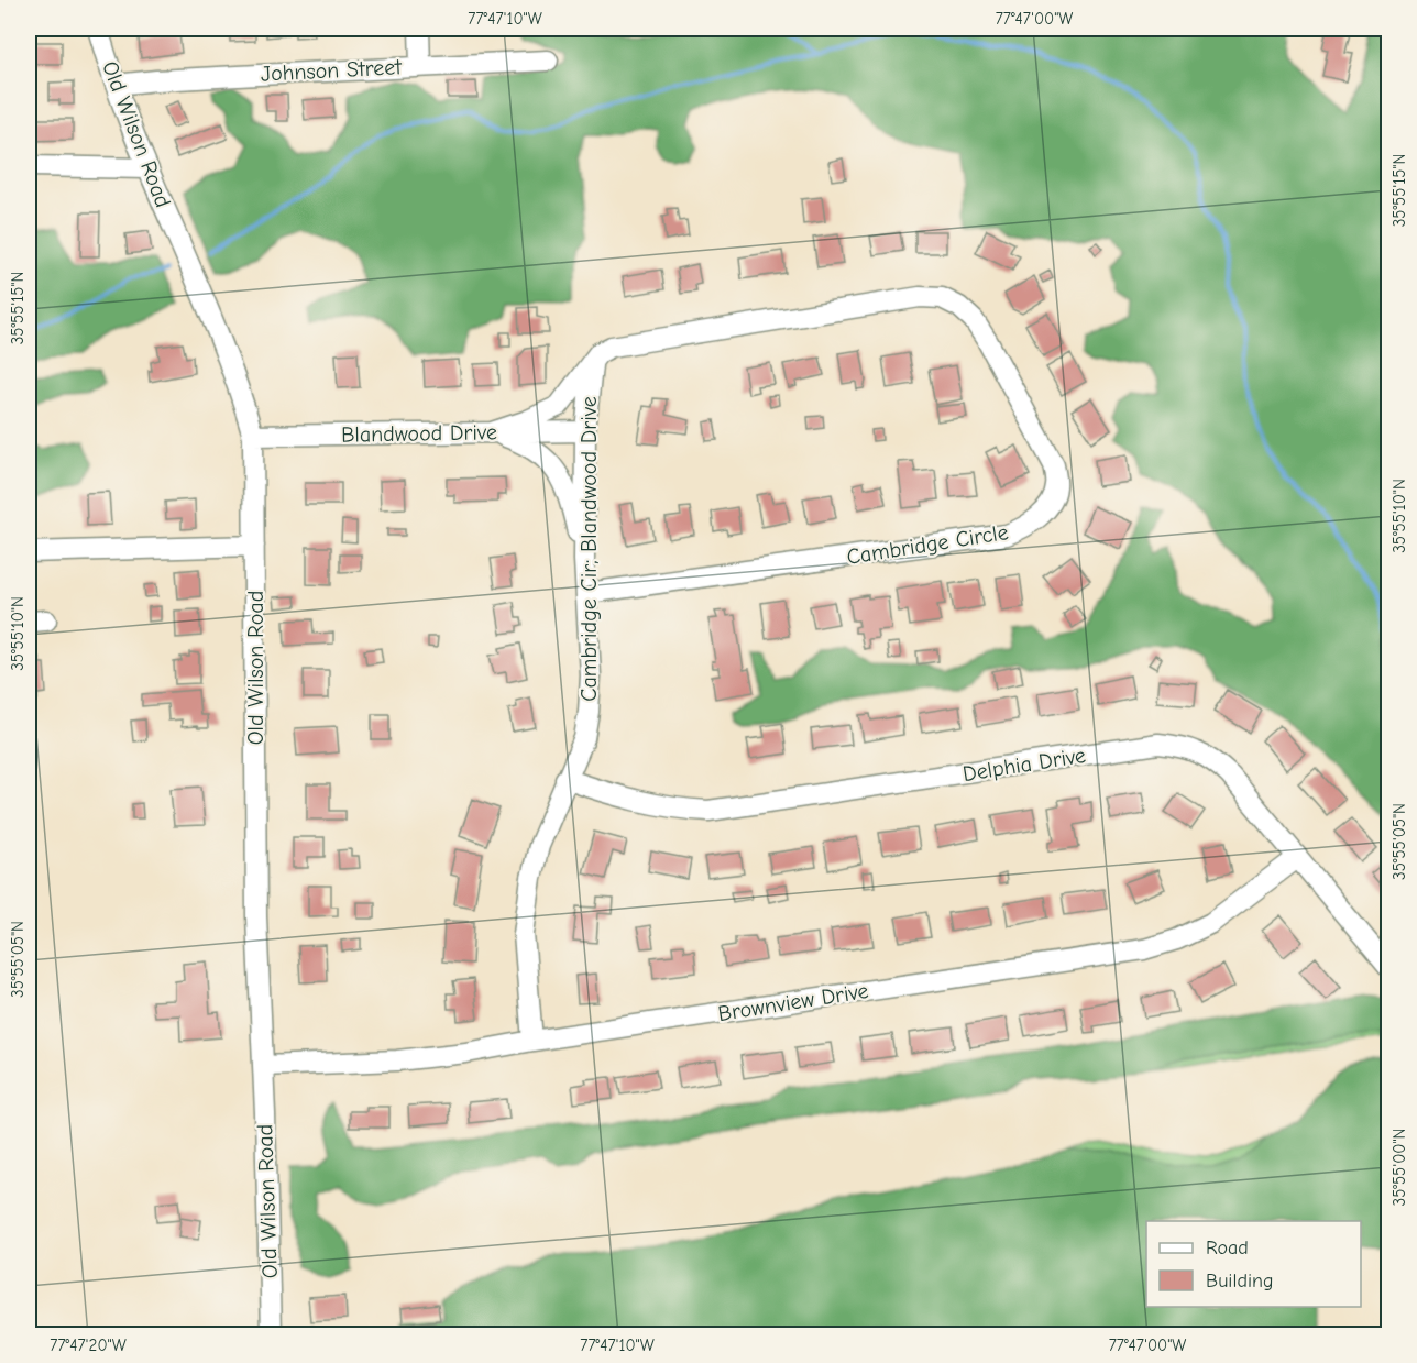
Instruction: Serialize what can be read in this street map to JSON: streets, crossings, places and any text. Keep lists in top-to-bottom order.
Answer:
{
  "streets": {
    "street": [
      "Johnson Street",
      "Old Wilson Road",
      "Blandwood Drive",
      "Cambridge Circle",
      "Cambridge Cir; Blandwood Drive",
      "Delphia Drive",
      "Brownview Drive"
    ]
  },
  "crossings": [
    ["Johnson Street", "Old Wilson Road"],
    ["Old Wilson Road", "Blandwood Drive"],
    ["Old Wilson Road", "Brownview Drive"],
    ["Blandwood Drive", "Cambridge Circle"],
    ["Blandwood Drive", "Cambridge Cir; Blandwood Drive"],
    ["Cambridge Circle", "Cambridge Cir; Blandwood Drive"],
    ["Cambridge Cir; Blandwood Drive", "Delphia Drive"],
    ["Cambridge Cir; Blandwood Drive", "Brownview Drive"],
    ["Delphia Drive", "Brownview Drive"]
  ],
  "legend": ["Road", "Building"],
  "coordinates": [
    "77°47'10\"W",
    "77°47'00\"W",
    "35°55'15\"N",
    "35°55'10\"N",
    "35°55'05\"N",
    "35°55'00\"N",
    "77°47'20\"W"
  ]
}
